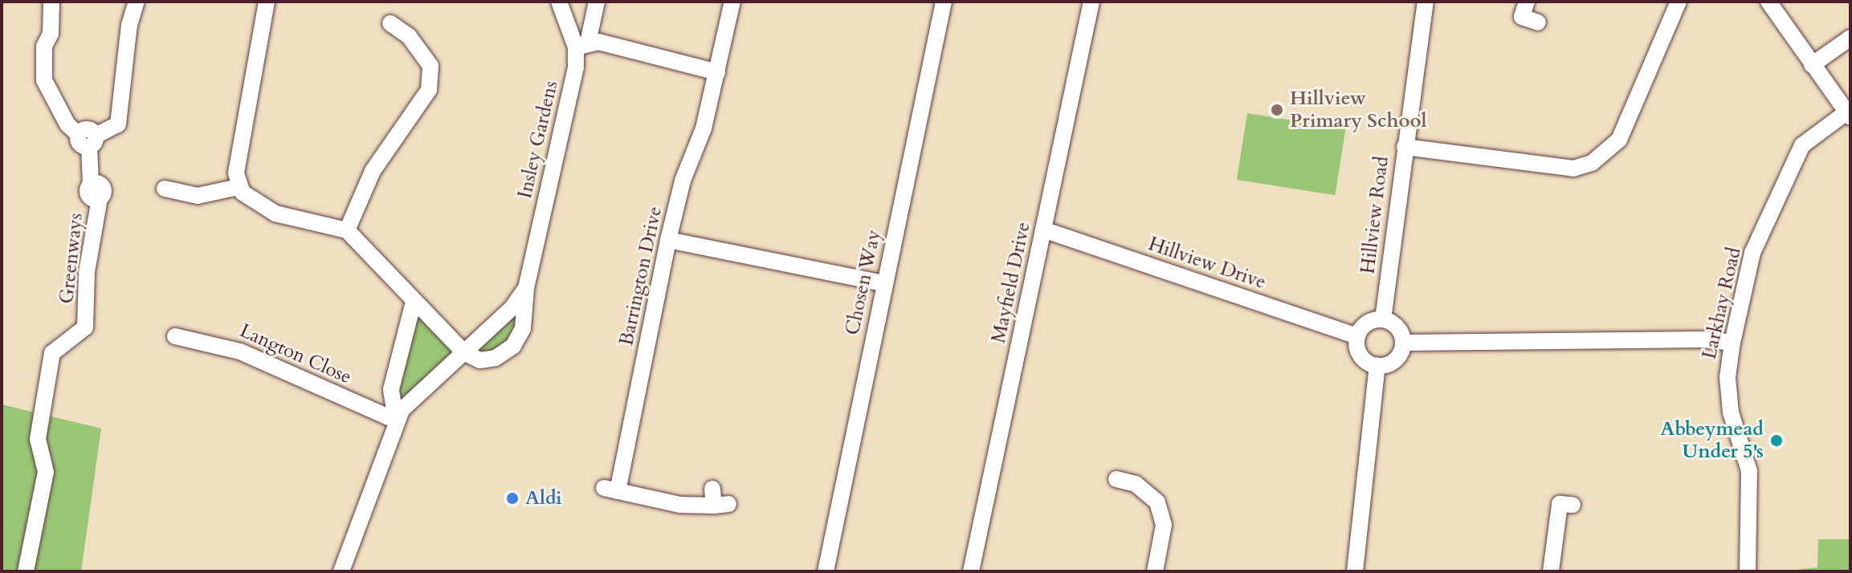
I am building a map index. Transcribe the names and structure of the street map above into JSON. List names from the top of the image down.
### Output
{
  "streets": {
    "street": [
      "Insley Gardens",
      "Hillview Road",
      "Greenways",
      "Hillview Drive",
      "Barrington Drive",
      "Chosen Way",
      "Mayfield Drive",
      "Larkhay Road",
      "Langton Close"
    ]
  },
  "crossings": [
    ["Hillview Road", "Hillview Drive"],
    ["Hillview Drive", "Mayfield Drive"]
  ],
  "places": ["Hillview Primary School", "Abbeymead Under 5's", "Aldi"]
}
